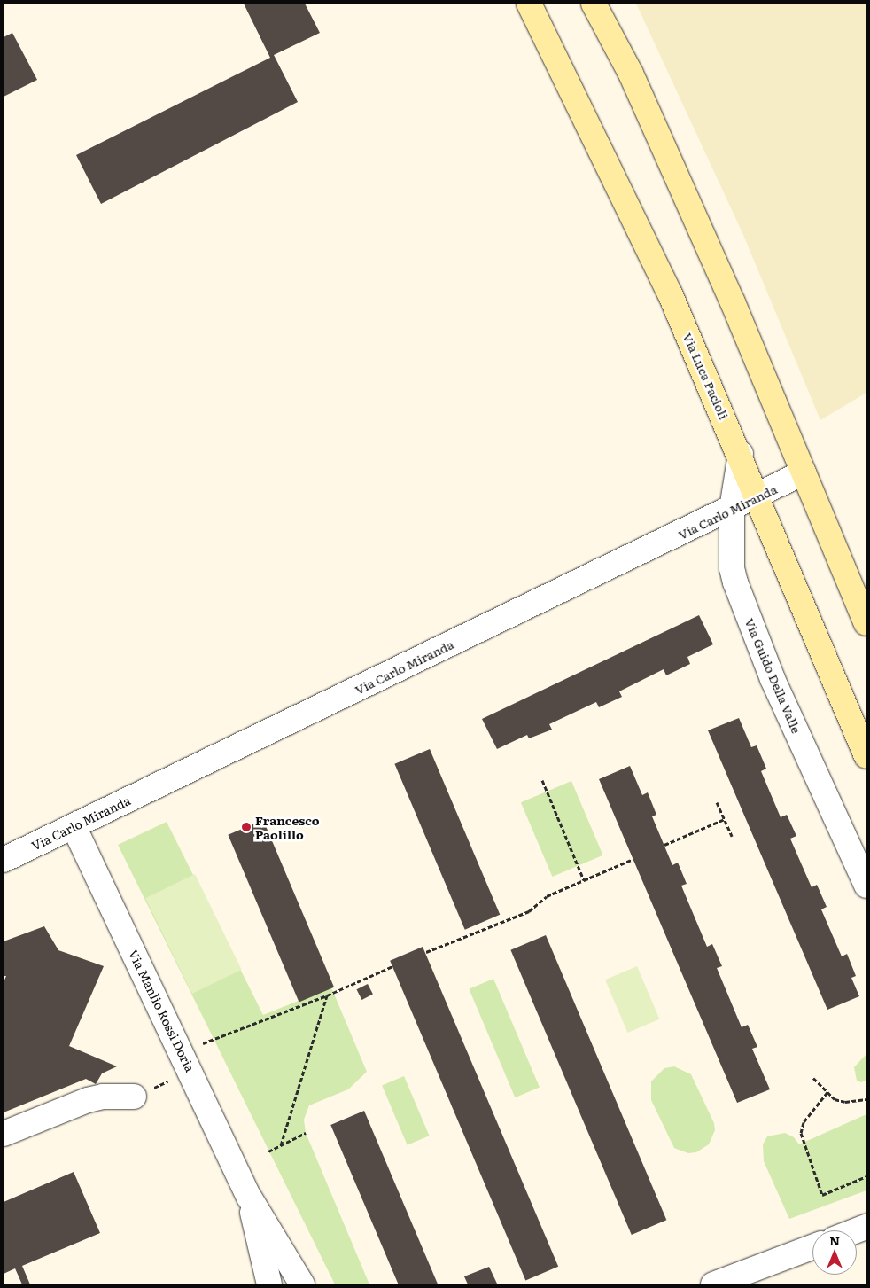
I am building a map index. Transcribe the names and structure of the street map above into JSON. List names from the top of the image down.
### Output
{
  "streets": {
    "main road": ["Via Luca Pacioli"],
    "street": ["Via Carlo Miranda", "Via Guido Della Valle", "Via Manlio Rossi Doria"]
  },
  "crossings": [
    ["Via Luca Pacioli", "Via Carlo Miranda"],
    ["Via Luca Pacioli", "Via Guido Della Valle"],
    ["Via Carlo Miranda", "Via Guido Della Valle"],
    ["Via Carlo Miranda", "Via Manlio Rossi Doria"]
  ],
  "places": ["Francesco Paolillo"],
  "north": "top"
}
